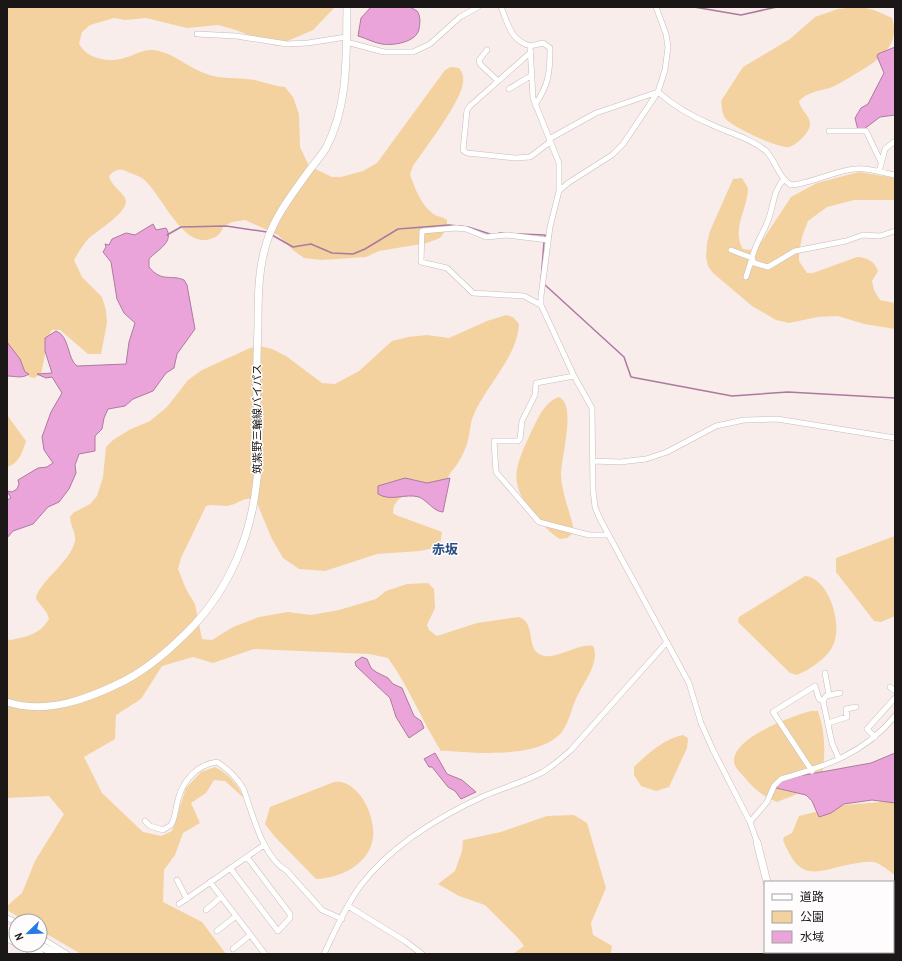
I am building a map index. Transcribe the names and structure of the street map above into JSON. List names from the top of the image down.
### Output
{
  "streets": {
    "main road": ["筑紫野三輪線バイパス"]
  },
  "districts": ["赤坂"],
  "legend": ["道路", "公園", "水域"],
  "north": "bottom left"
}
